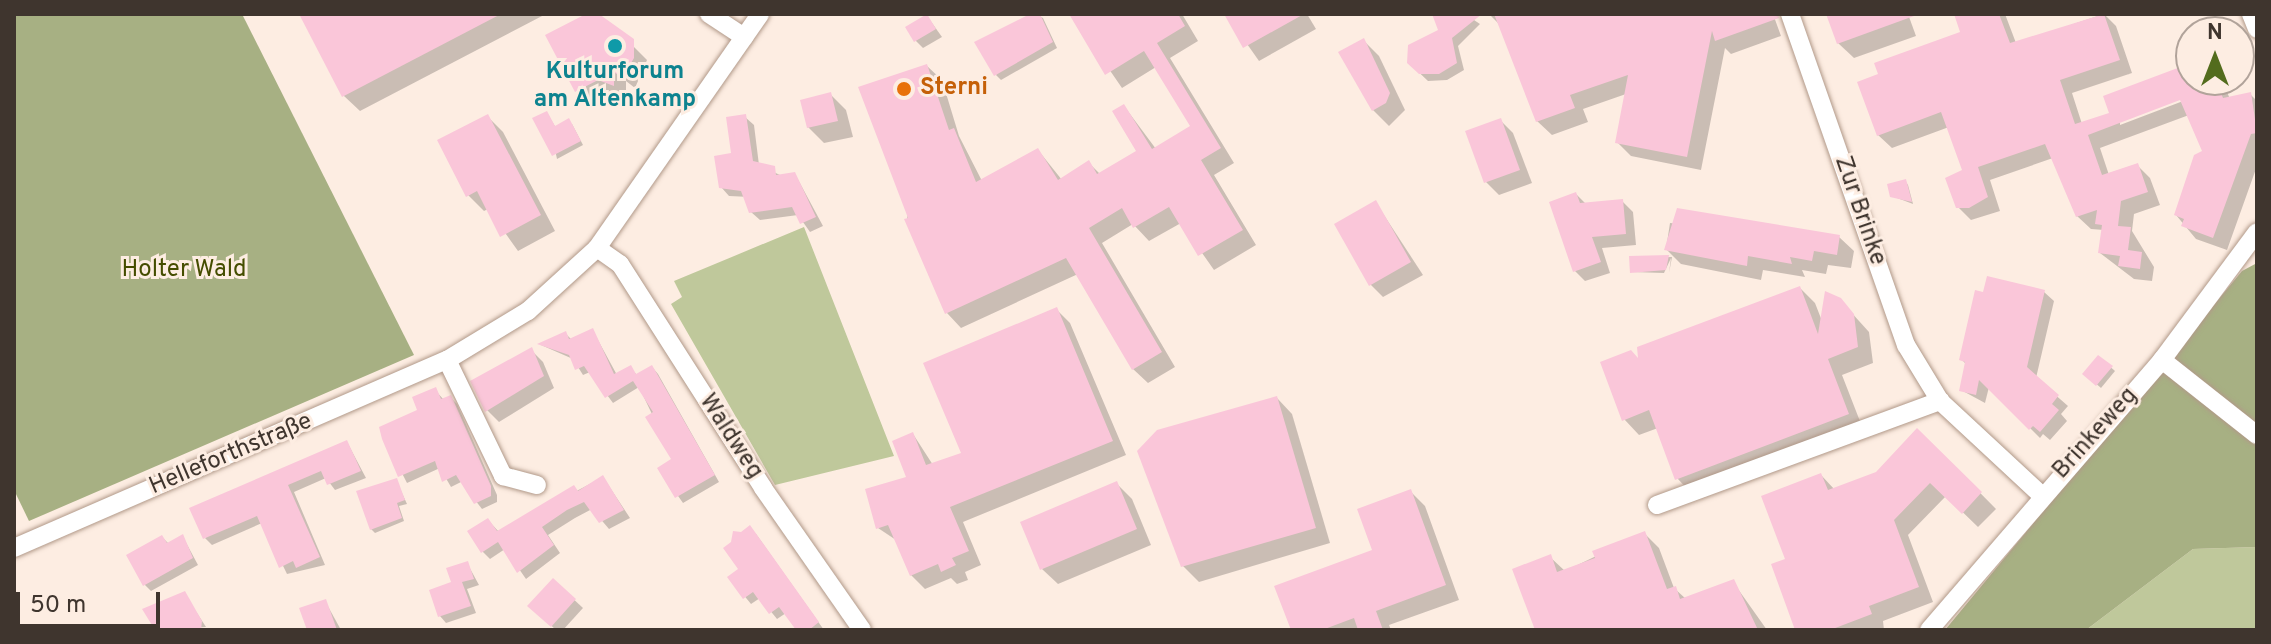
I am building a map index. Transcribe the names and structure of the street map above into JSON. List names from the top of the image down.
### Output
{
  "streets": {
    "street": [
      "Zur Brinke",
      "Brinkeweg",
      "Waldweg",
      "Helleforthstraße"
    ]
  },
  "crossings": [
    ["Zur Brinke", "Brinkeweg"],
    ["Waldweg", "Helleforthstraße"]
  ],
  "parks": ["Holter Wald"],
  "places": ["Kulturforum am Altenkamp", "Sterni"],
  "scale_bar": "50 m",
  "north": "top"
}
